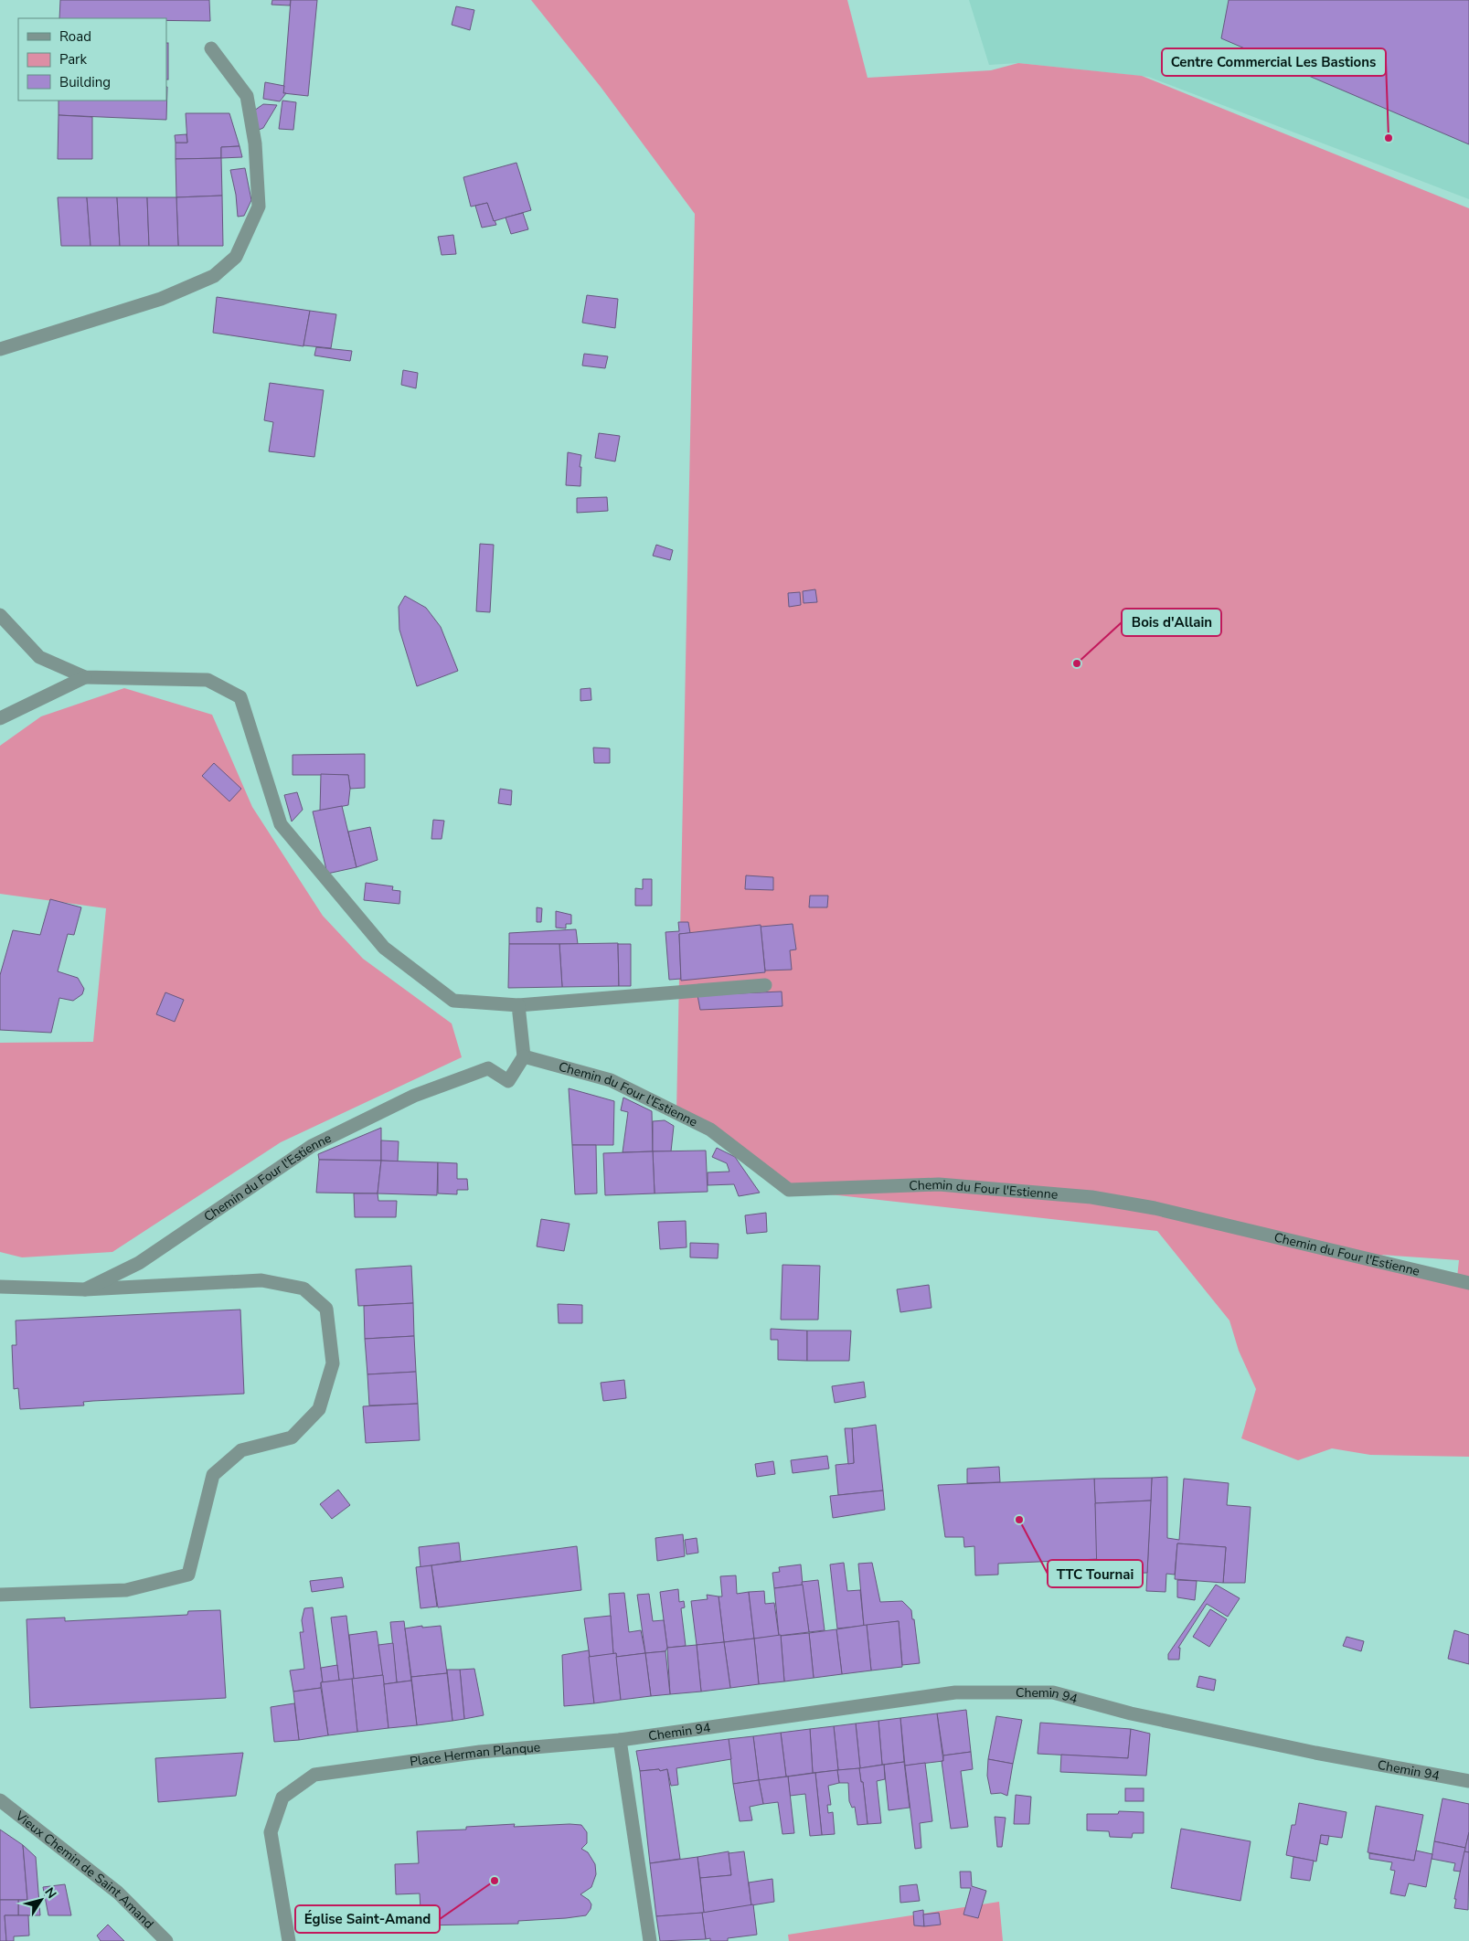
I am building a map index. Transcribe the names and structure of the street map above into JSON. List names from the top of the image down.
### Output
{
  "streets": {
    "street": [
      "Chemin du Four l'Estienne",
      "Chemin 94",
      "Place Herman Planque",
      "Vieux Chemin de Saint Amand"
    ]
  },
  "crossings": [
    ["Chemin 94", "Place Herman Planque"]
  ],
  "places": [
    "Centre Commercial Les Bastions",
    "Bois d'Allain",
    "TTC Tournai",
    "Église Saint-Amand"
  ],
  "legend": ["Road", "Park", "Building"],
  "north": "top right"
}
